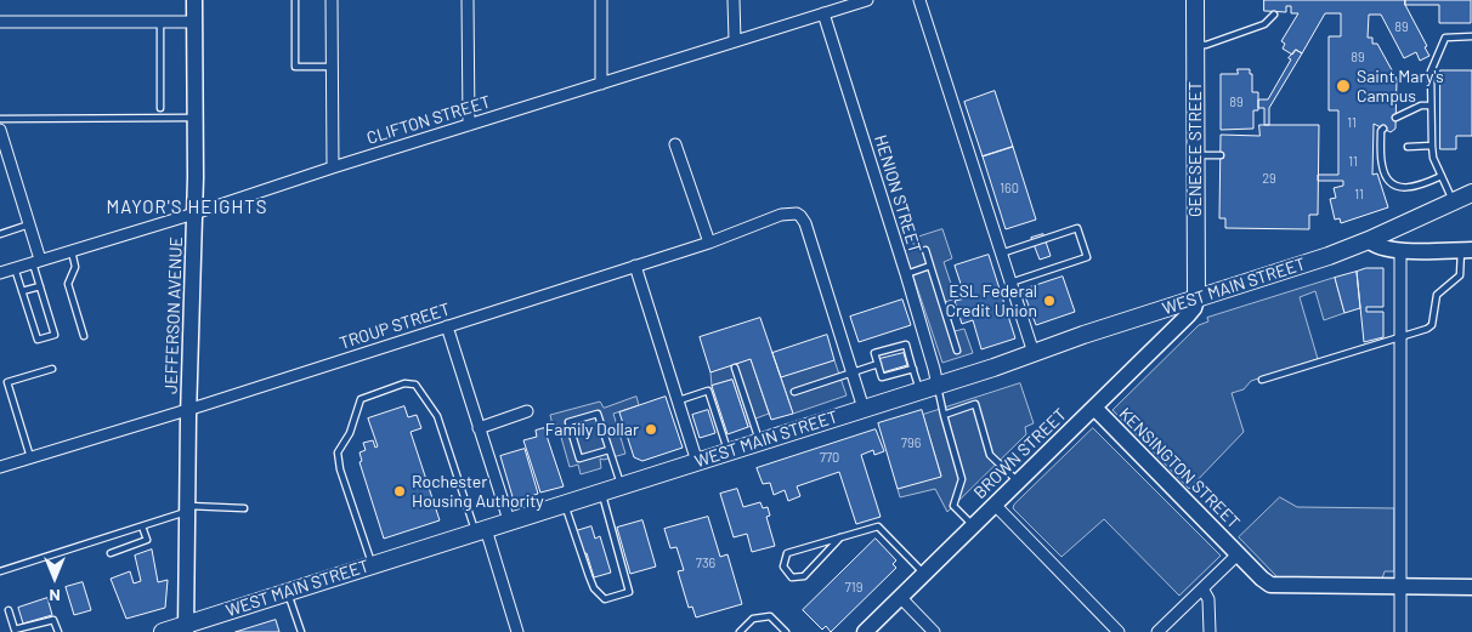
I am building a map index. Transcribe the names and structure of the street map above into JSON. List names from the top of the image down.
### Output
{
  "streets": {
    "main road": [
      "GENESEE STREET",
      "WEST MAIN STREET",
      "JEFFERSON AVENUE",
      "BROWN STREET",
      "KENSINGTON STREET"
    ],
    "street": ["CLIFTON STREET", "HENION STREET", "TROUP STREET"]
  },
  "crossings": [
    ["CLIFTON STREET", "HENION STREET"],
    ["CLIFTON STREET", "JEFFERSON AVENUE"],
    ["GENESEE STREET", "WEST MAIN STREET"],
    ["GENESEE STREET", "BROWN STREET"],
    ["HENION STREET", "WEST MAIN STREET"],
    ["WEST MAIN STREET", "JEFFERSON AVENUE"],
    ["WEST MAIN STREET", "BROWN STREET"],
    ["JEFFERSON AVENUE", "TROUP STREET"],
    ["BROWN STREET", "KENSINGTON STREET"]
  ],
  "districts": ["MAYOR'S HEIGHTS"],
  "places": [
    "Saint Mary's Campus",
    "ESL Federal Credit Union",
    "Family Dollar",
    "Rochester Housing Authority"
  ],
  "house_numbers": [
    "89",
    "89",
    "89",
    "11",
    "11",
    "29",
    "160",
    "11",
    "796",
    "770",
    "736",
    "719"
  ],
  "north": "bottom"
}
